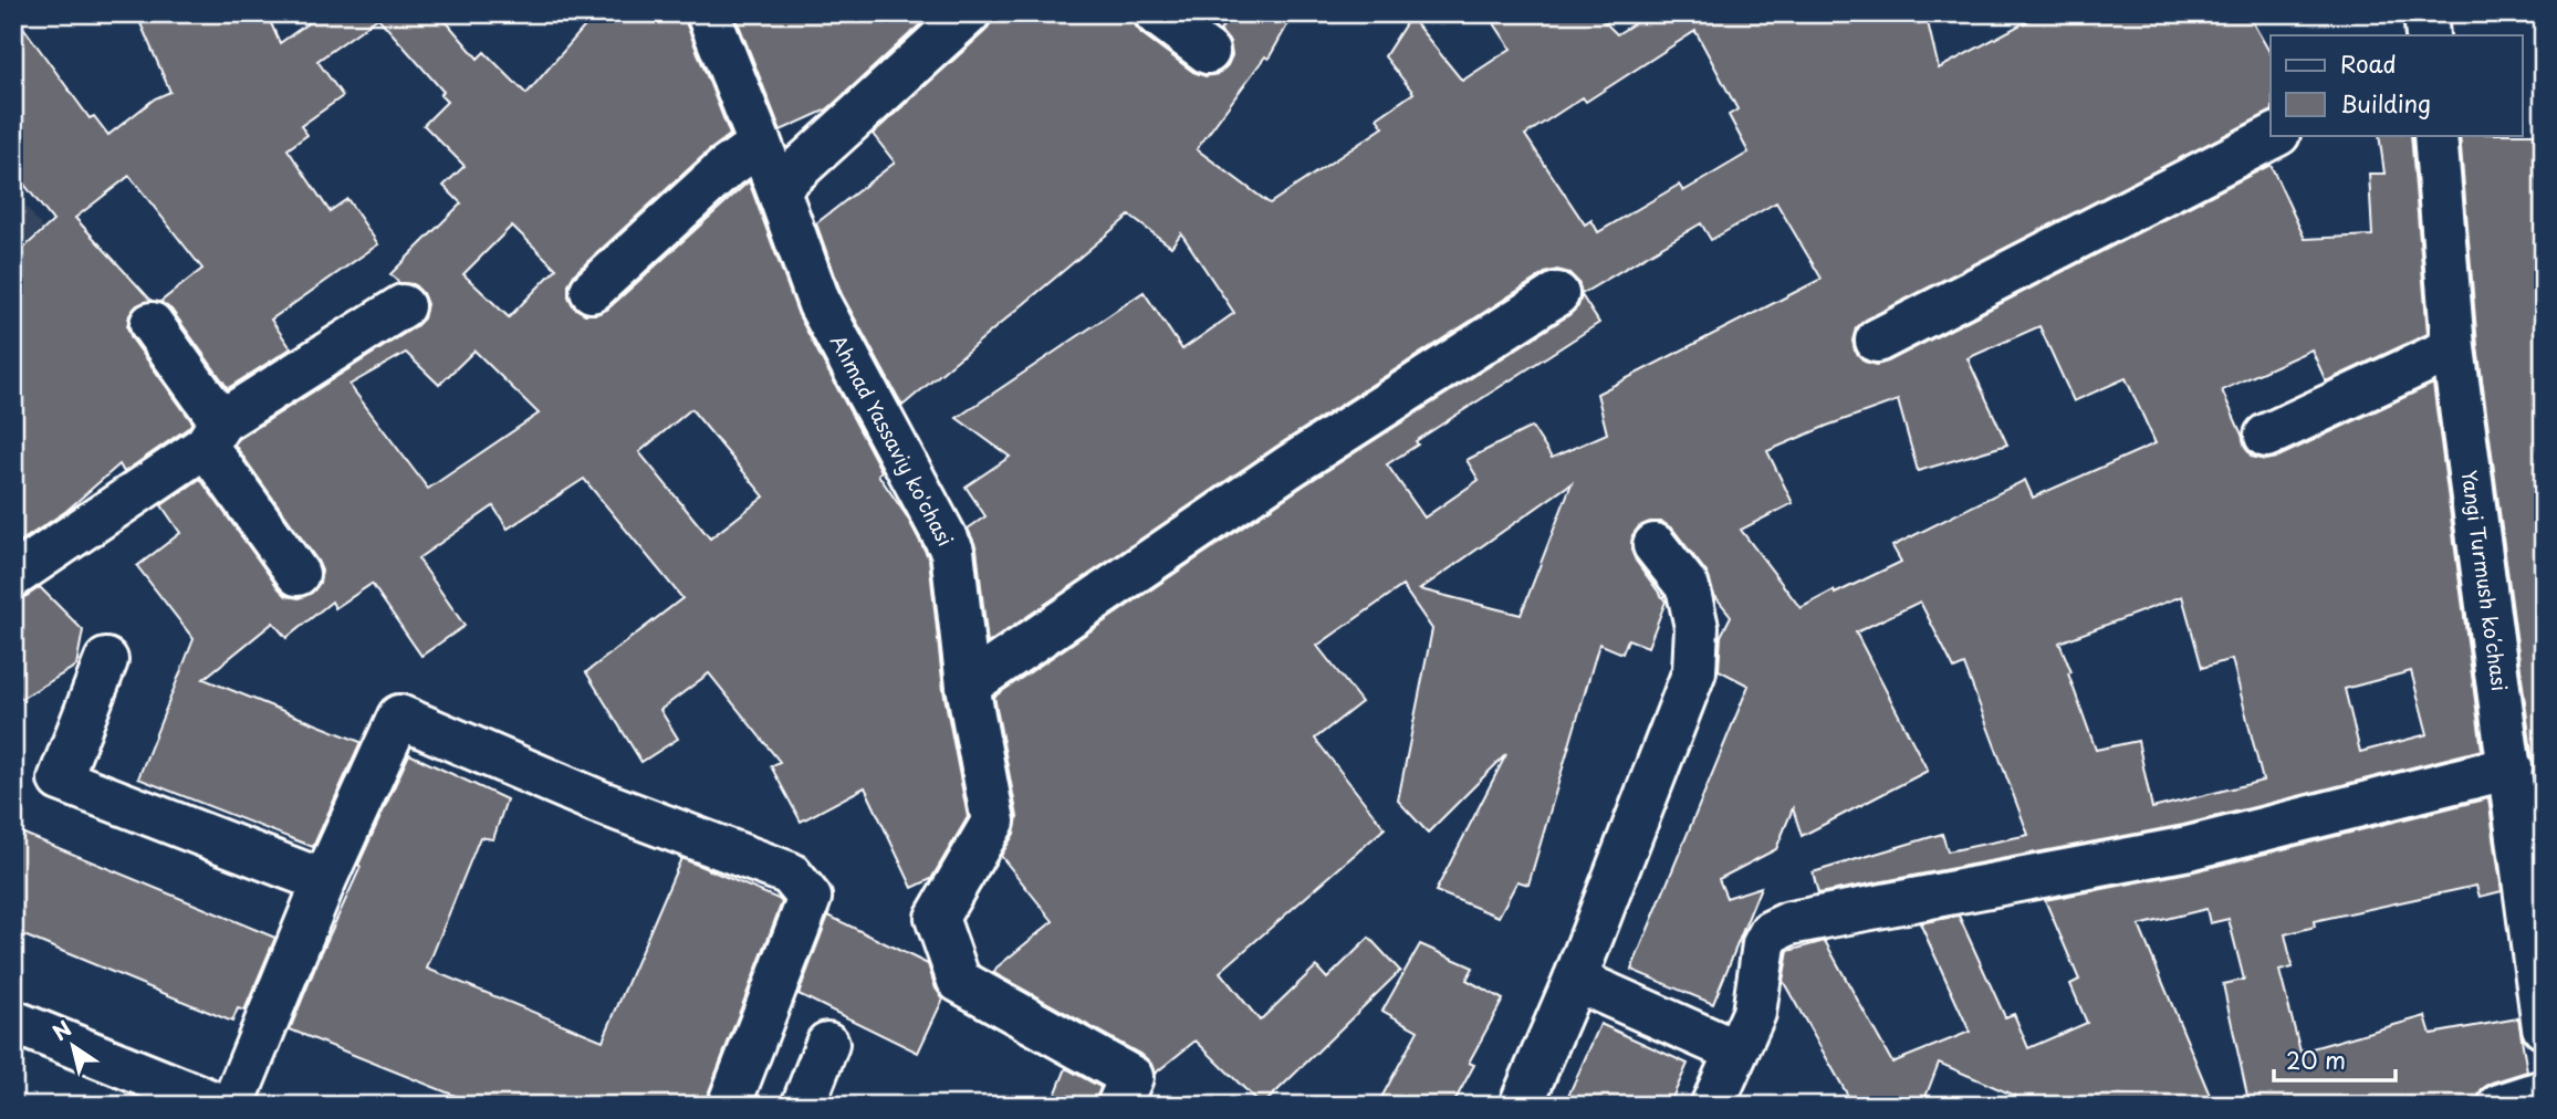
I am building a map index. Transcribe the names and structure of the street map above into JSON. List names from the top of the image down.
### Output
{
  "streets": {
    "street": ["Ahmad Yassaviy ko'chasi", "Yangi Turmush koʻchasi"]
  },
  "legend": ["Road", "Building"],
  "scale_bar": "20 m",
  "north": "top left"
}
